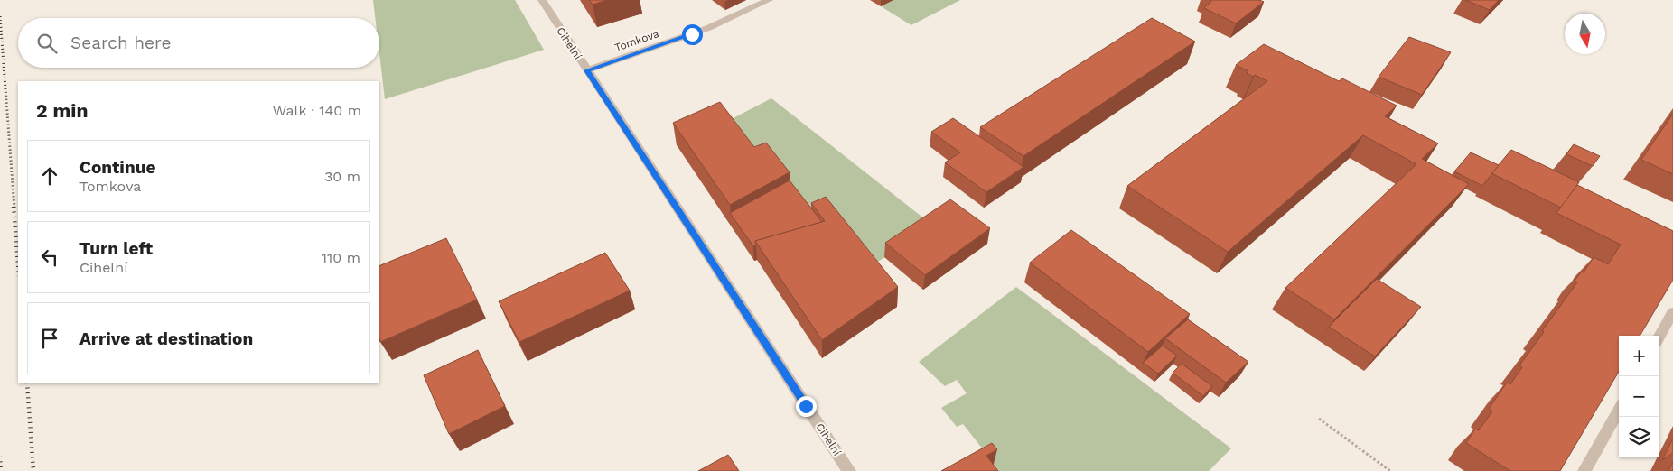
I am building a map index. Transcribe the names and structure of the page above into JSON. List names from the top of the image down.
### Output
{
  "streets": {
    "street": ["Tomkova", "Cihelní"]
  },
  "crossings": [
    ["Tomkova", "Cihelní"]
  ],
  "north": "bottom",
  "page": {
    "search": "Search here",
    "heading": ["2 min", "Walk · 140 m"],
    "list": [
      ["Continue", "Tomkova", "30 m"],
      ["Turn left", "Cihelní", "110 m"],
      "Arrive at destination"
    ],
    "map_buttons": ["+", "−"]
  }
}
